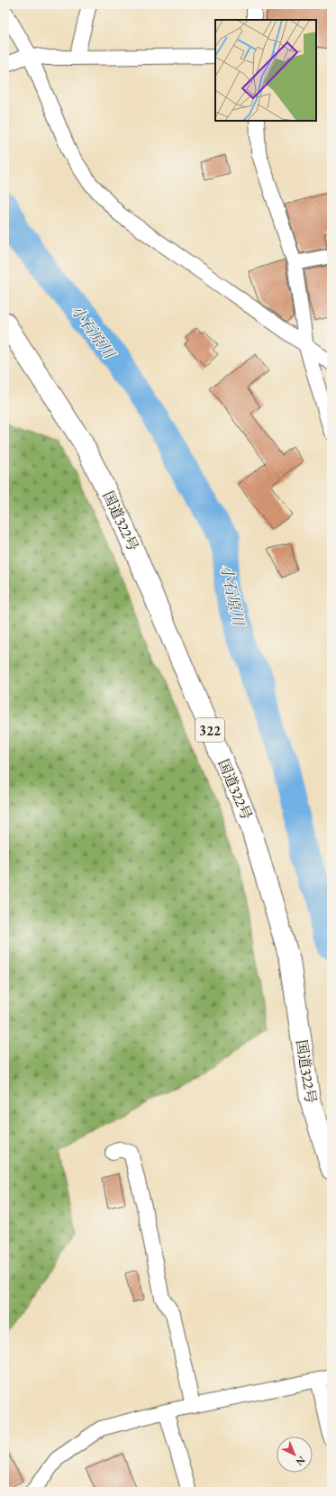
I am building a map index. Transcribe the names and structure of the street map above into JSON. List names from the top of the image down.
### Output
{
  "streets": {
    "highway": ["国道322号", "322"]
  },
  "water": ["小石原川"],
  "north": "bottom right"
}
